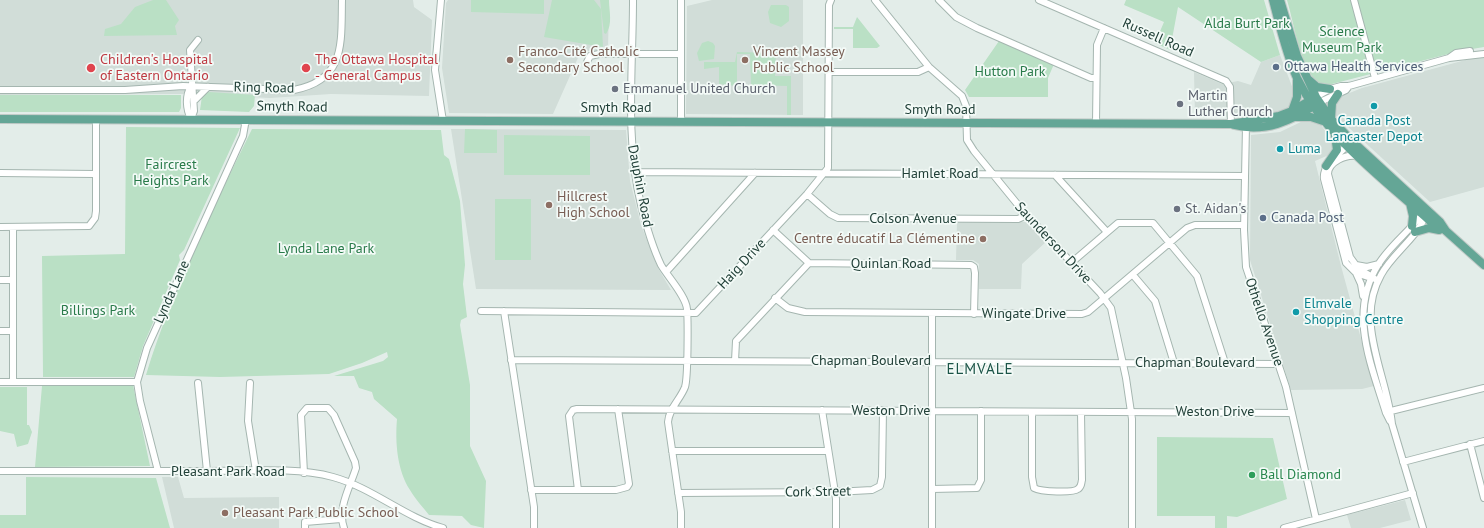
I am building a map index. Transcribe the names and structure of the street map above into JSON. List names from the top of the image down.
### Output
{
  "streets": {
    "main road": ["Smyth Road"],
    "street": [
      "Russell Road",
      "Ring Road",
      "Hamlet Road",
      "Dauphin Road",
      "Colson Avenue",
      "Saunderson Drive",
      "Haig Drive",
      "Quinlan Road",
      "Lynda Lane",
      "Wingate Drive",
      "Othello Avenue",
      "Chapman Boulevard",
      "Weston Drive",
      "Pleasant Park Road",
      "Cork Street"
    ]
  },
  "crossings": [
    ["Russell Road", "Smyth Road"],
    ["Smyth Road", "Dauphin Road"],
    ["Smyth Road", "Saunderson Drive"],
    ["Smyth Road", "Haig Drive"],
    ["Smyth Road", "Lynda Lane"],
    ["Smyth Road", "Othello Avenue"],
    ["Hamlet Road", "Dauphin Road"],
    ["Hamlet Road", "Saunderson Drive"],
    ["Hamlet Road", "Haig Drive"],
    ["Hamlet Road", "Othello Avenue"],
    ["Dauphin Road", "Haig Drive"],
    ["Colson Avenue", "Saunderson Drive"],
    ["Colson Avenue", "Haig Drive"],
    ["Saunderson Drive", "Wingate Drive"],
    ["Saunderson Drive", "Chapman Boulevard"],
    ["Saunderson Drive", "Weston Drive"],
    ["Quinlan Road", "Wingate Drive"],
    ["Lynda Lane", "Pleasant Park Road"],
    ["Wingate Drive", "Othello Avenue"],
    ["Othello Avenue", "Chapman Boulevard"],
    ["Othello Avenue", "Weston Drive"],
    ["Weston Drive", "Cork Street"]
  ],
  "districts": ["ELMVALE"],
  "parks": [
    "Alda Burt Park",
    "Science Museum Park",
    "Hutton Park",
    "Faircrest Heights Park",
    "Lynda Lane Park",
    "Billings Park"
  ],
  "places": [
    "Franco-Cité Catholic Secondary School",
    "Vincent Massey Public School",
    "Ottawa Health Services",
    "Children's Hospital of Eastern Ontario",
    "The Ottawa Hospital - General Campus",
    "Emmanuel United Church",
    "Martin Luther Church",
    "Canada Post Lancaster Depot",
    "Luma",
    "Hillcrest High School",
    "St. Aidan's",
    "Canada Post",
    "Centre éducatif La Clémentine",
    "Elmvale Shopping Centre",
    "Ball Diamond",
    "Pleasant Park Public School"
  ]
}
